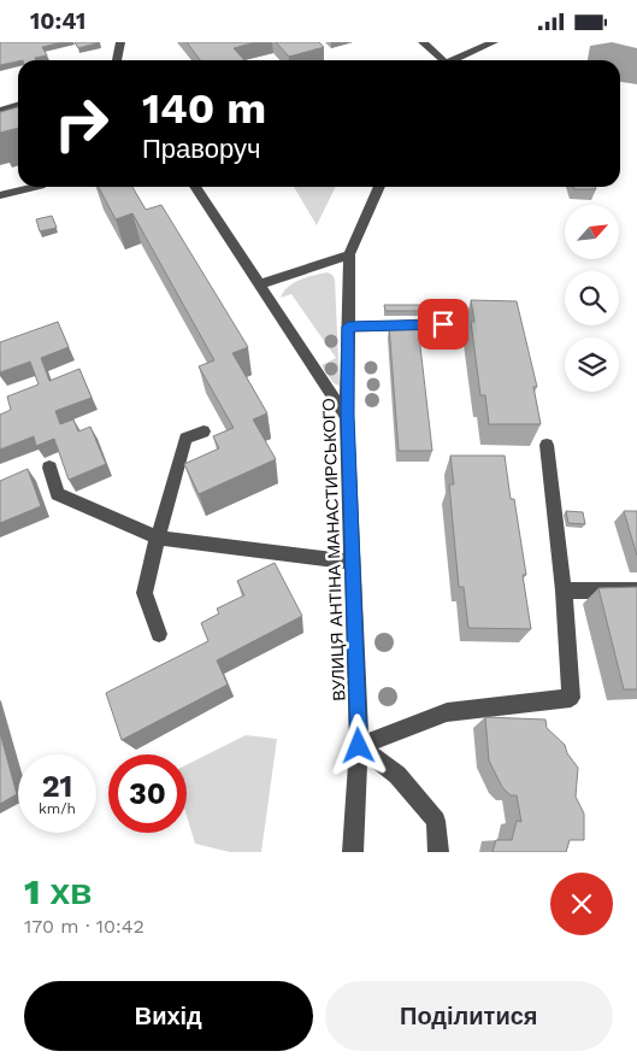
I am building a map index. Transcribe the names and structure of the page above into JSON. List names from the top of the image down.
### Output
{
  "streets": {
    "street": ["ВУЛИЦЯ АНТІНА МАНАСТИРСЬКОГО"]
  },
  "north": "top right",
  "page": {
    "status": "10:41",
    "turn": ["140 m", "Праворуч"],
    "speed": "21 km/h",
    "limit": "30",
    "heading": ["1 хв", "170 m · 10:42"],
    "buttons": ["Вихід", "Поділитися"]
  }
}
